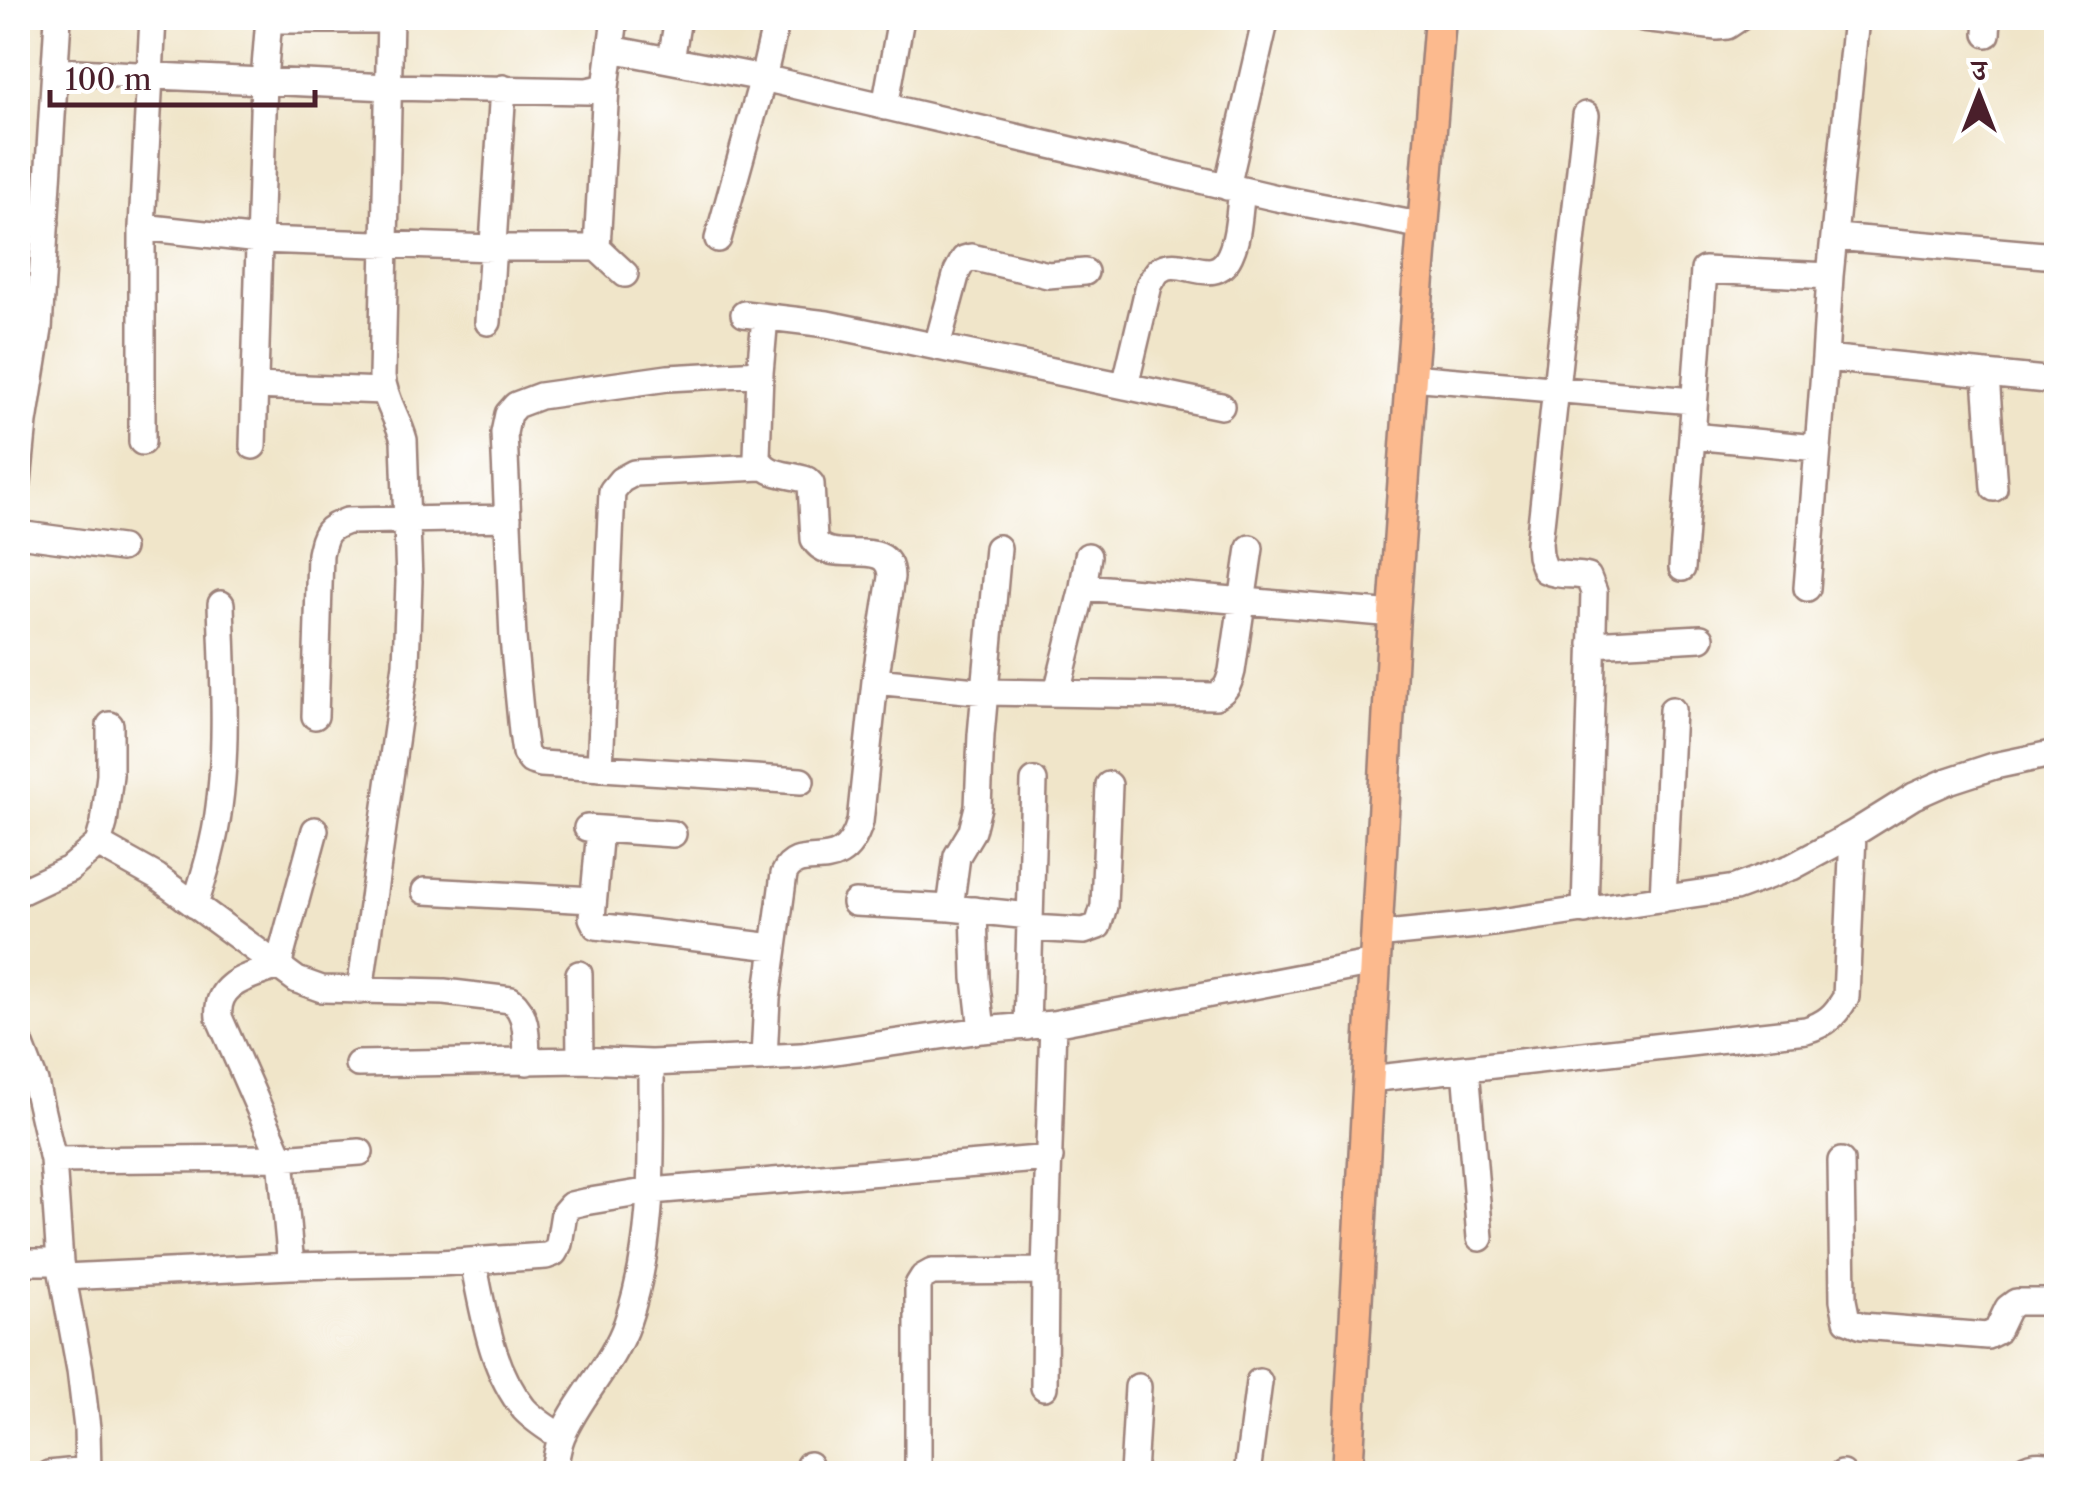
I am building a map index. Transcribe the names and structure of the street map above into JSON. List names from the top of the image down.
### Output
{
  "scale_bar": "100 m",
  "north": "top"
}
